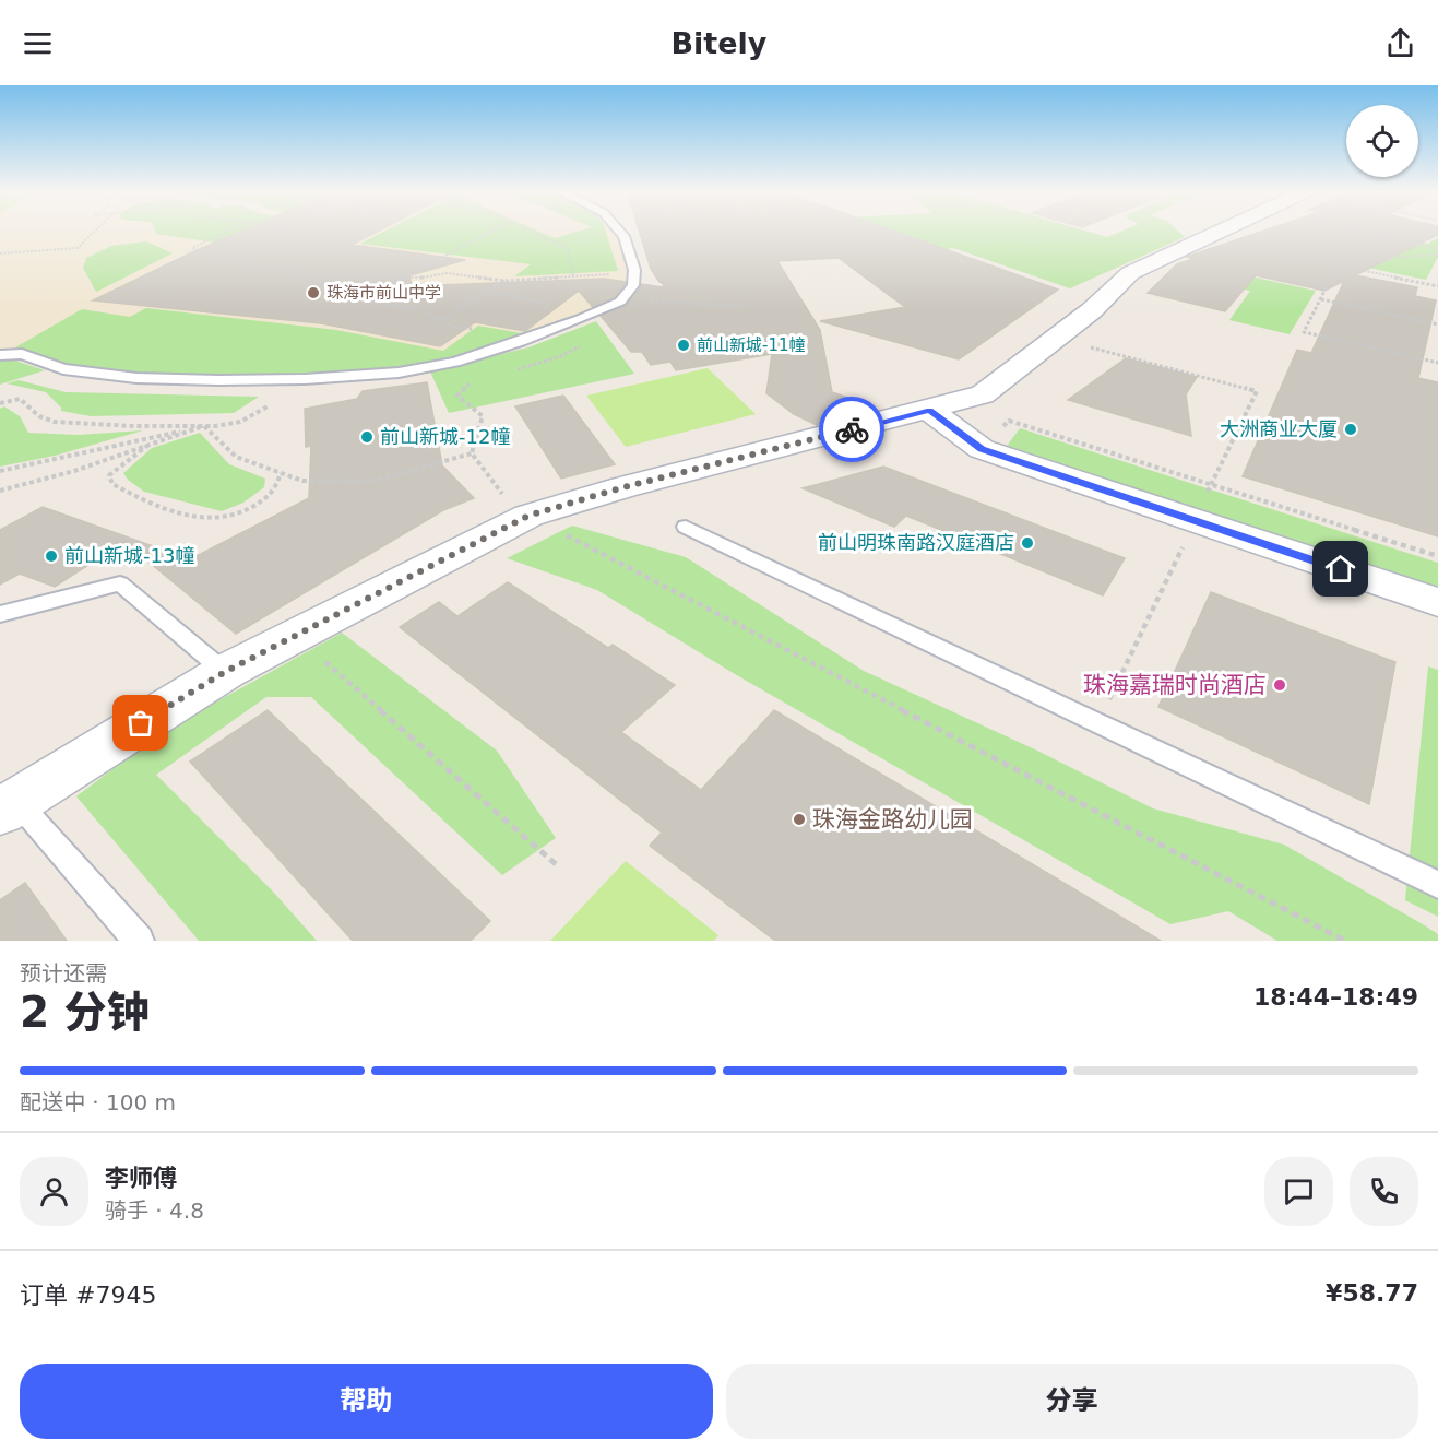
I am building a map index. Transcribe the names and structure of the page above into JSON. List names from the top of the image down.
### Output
{
  "places": [
    "珠海市前山中学",
    "前山新城-11幢",
    "大洲商业大厦",
    "前山新城-12幢",
    "前山明珠南路汉庭酒店",
    "前山新城-13幢",
    "珠海嘉瑞时尚酒店",
    "珠海金路幼儿园"
  ],
  "page": {
    "header": "Bitely",
    "heading": ["2 分钟", "预计还需", "18:44–18:49"],
    "panel": [
      "李师傅",
      "骑手 · 4.8",
      "订单 #7945",
      "¥58.77"
    ],
    "bar": "配送中 · 100 m",
    "buttons": ["帮助", "分享"]
  }
}
